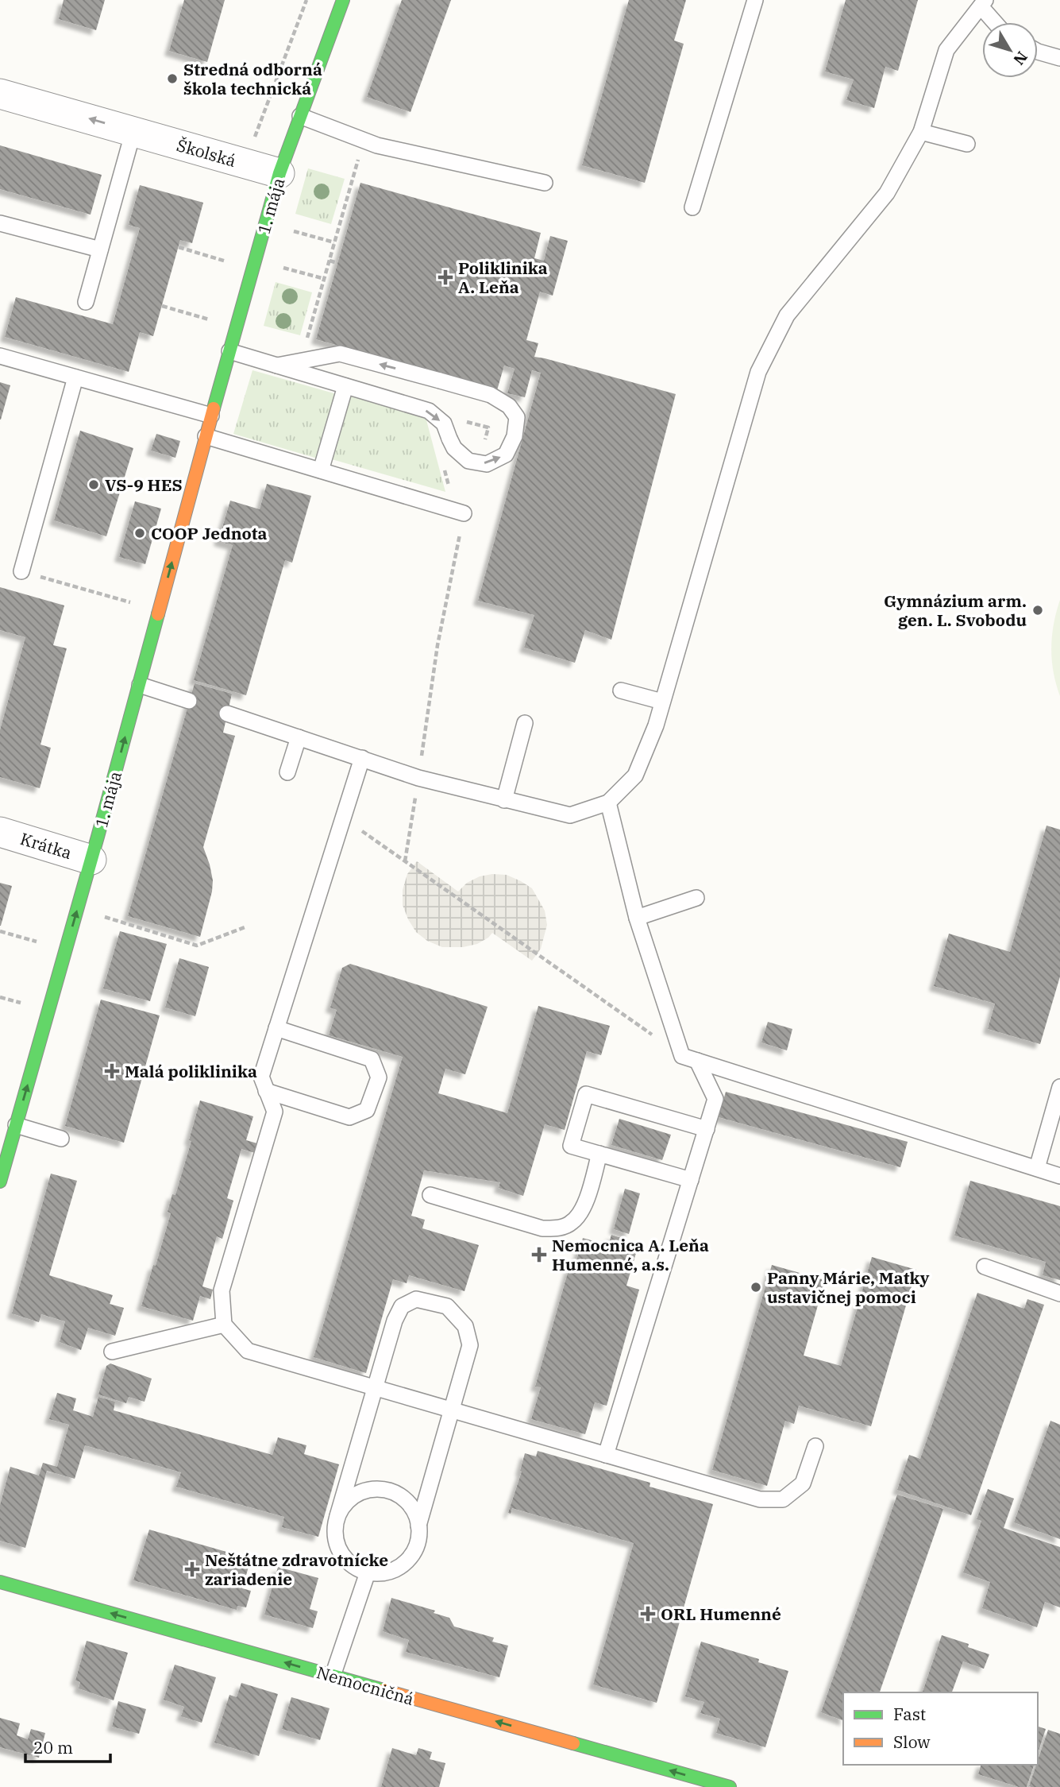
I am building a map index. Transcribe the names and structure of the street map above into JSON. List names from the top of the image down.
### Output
{
  "streets": {
    "street": [
      "Školská",
      "1. mája",
      "Krátka",
      "Nemocničná"
    ]
  },
  "crossings": [
    ["Školská", "1. mája"],
    ["1. mája", "Krátka"]
  ],
  "one_way": ["Školská", "1. mája", "Nemocničná"],
  "places": {
    "other": [
      "Stredná odborná škola technická",
      "VS-9 HES",
      "COOP Jednota",
      "Gymnázium arm. gen. L. Svobodu",
      "Panny Márie, Matky ustavičnej pomoci"
    ],
    "health": [
      "Poliklinika A. Leňa",
      "Malá poliklinika",
      "Nemocnica A. Leňa Humenné, a.s.",
      "Neštátne zdravotnícke zariadenie",
      "ORL Humenné"
    ]
  },
  "legend": ["Fast", "Slow"],
  "scale_bar": "20 m",
  "north": "bottom right"
}
